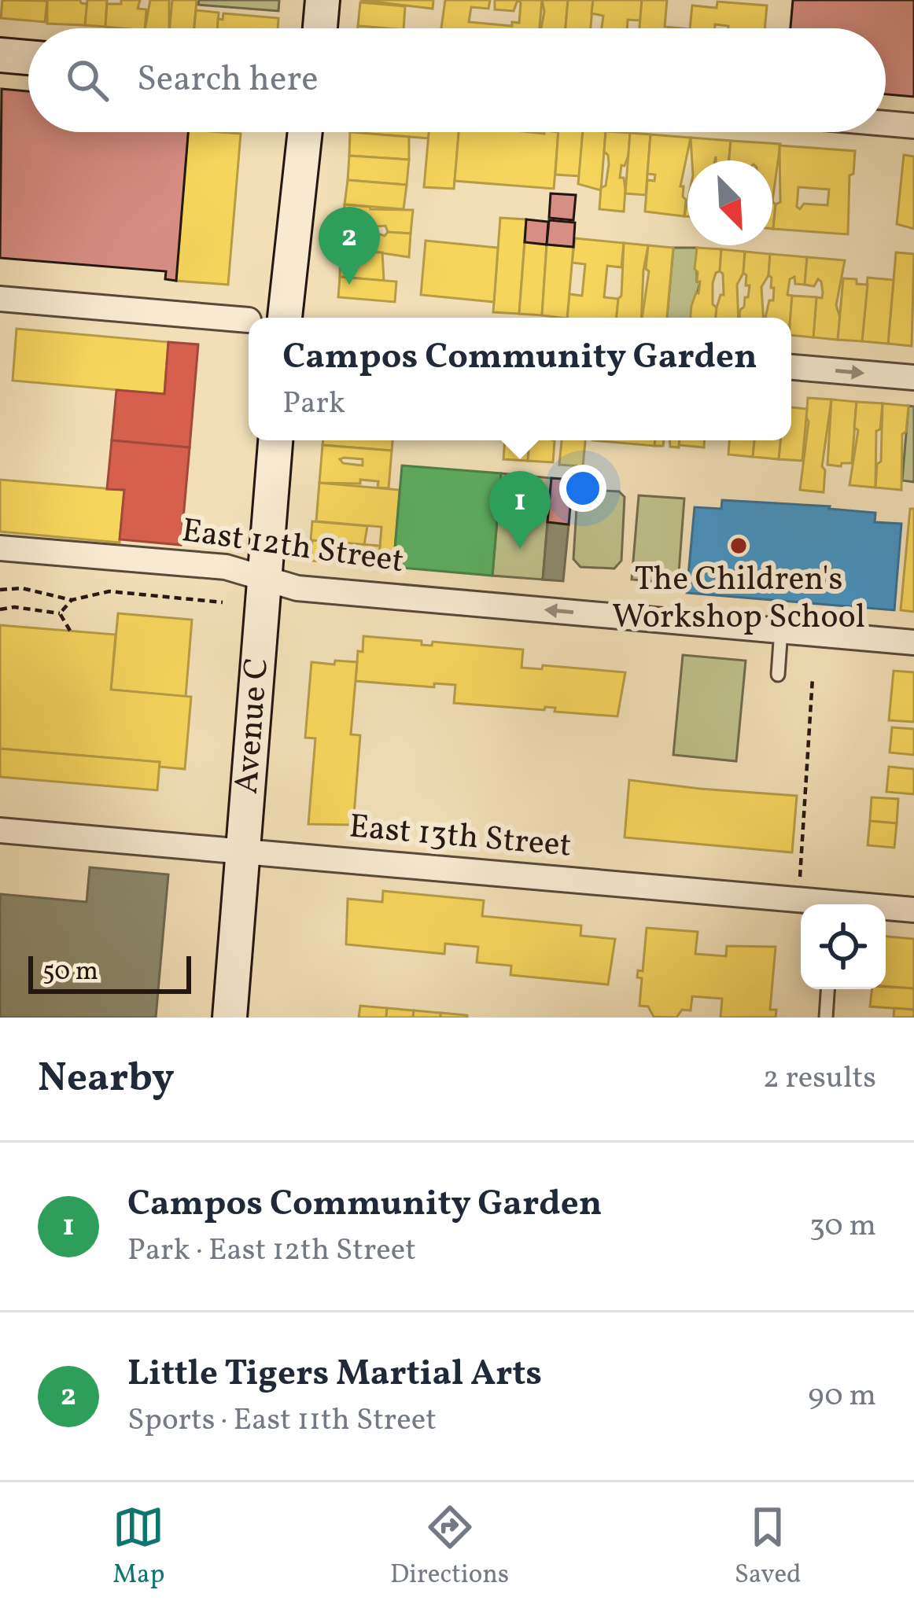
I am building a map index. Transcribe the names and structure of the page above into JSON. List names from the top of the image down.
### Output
{
  "streets": {
    "main road": ["Avenue C"],
    "street": ["East 12th Street", "East 13th Street"]
  },
  "crossings": [
    ["East 12th Street", "Avenue C"],
    ["Avenue C", "East 13th Street"]
  ],
  "one_way": ["East 12th Street"],
  "places": ["The Children's Workshop School"],
  "scale_bar": "50 m",
  "north": "bottom right",
  "page": {
    "search": "Search here",
    "pins": ["2", "1"],
    "popup": ["Campos Community Garden", "Park"],
    "scale": "50 m",
    "heading": ["Nearby", "2 results"],
    "list": [
      {
        "mark": "1",
        "name": "Campos Community Garden",
        "note": "Park · East 12th Street",
        "value": "30 m"
      },
      {
        "mark": "2",
        "name": "Little Tigers Martial Arts",
        "note": "Sports · East 11th Street",
        "value": "90 m"
      }
    ],
    "nav": ["Map", "Directions", "Saved"]
  }
}
